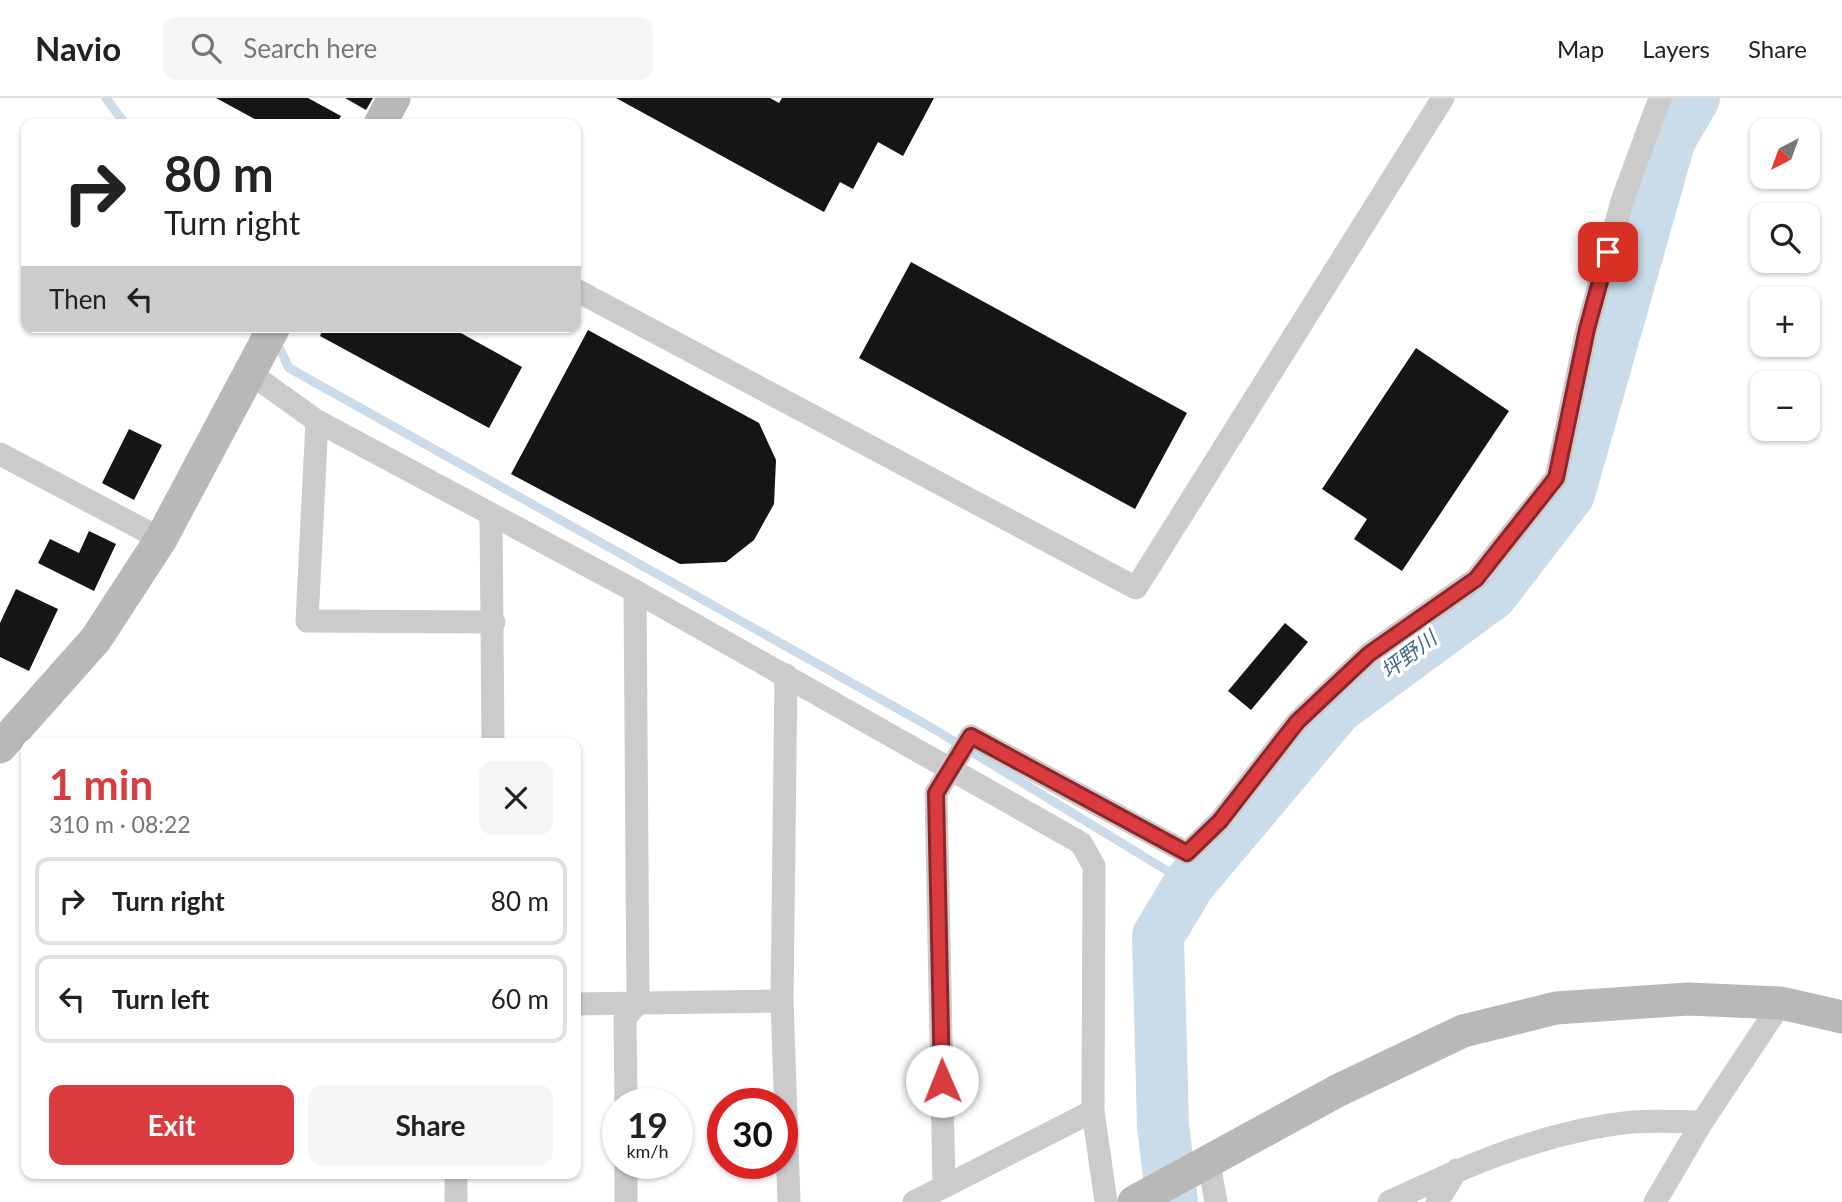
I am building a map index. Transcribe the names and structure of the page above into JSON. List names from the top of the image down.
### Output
{
  "water": ["坪野川"],
  "north": "bottom left",
  "page": {
    "header": "Navio",
    "search": "Search here",
    "nav": ["Map", "Layers", "Share"],
    "map_buttons": ["+", "−"],
    "turn": ["80 m", "Turn right"],
    "then": "Then",
    "heading": ["1 min", "310 m · 08:22"],
    "list": [
      {
        "name": "Turn right",
        "value": "80 m"
      },
      {
        "name": "Turn left",
        "value": "60 m"
      }
    ],
    "buttons": ["Exit", "Share"],
    "speed": "19 km/h",
    "limit": "30"
  }
}
